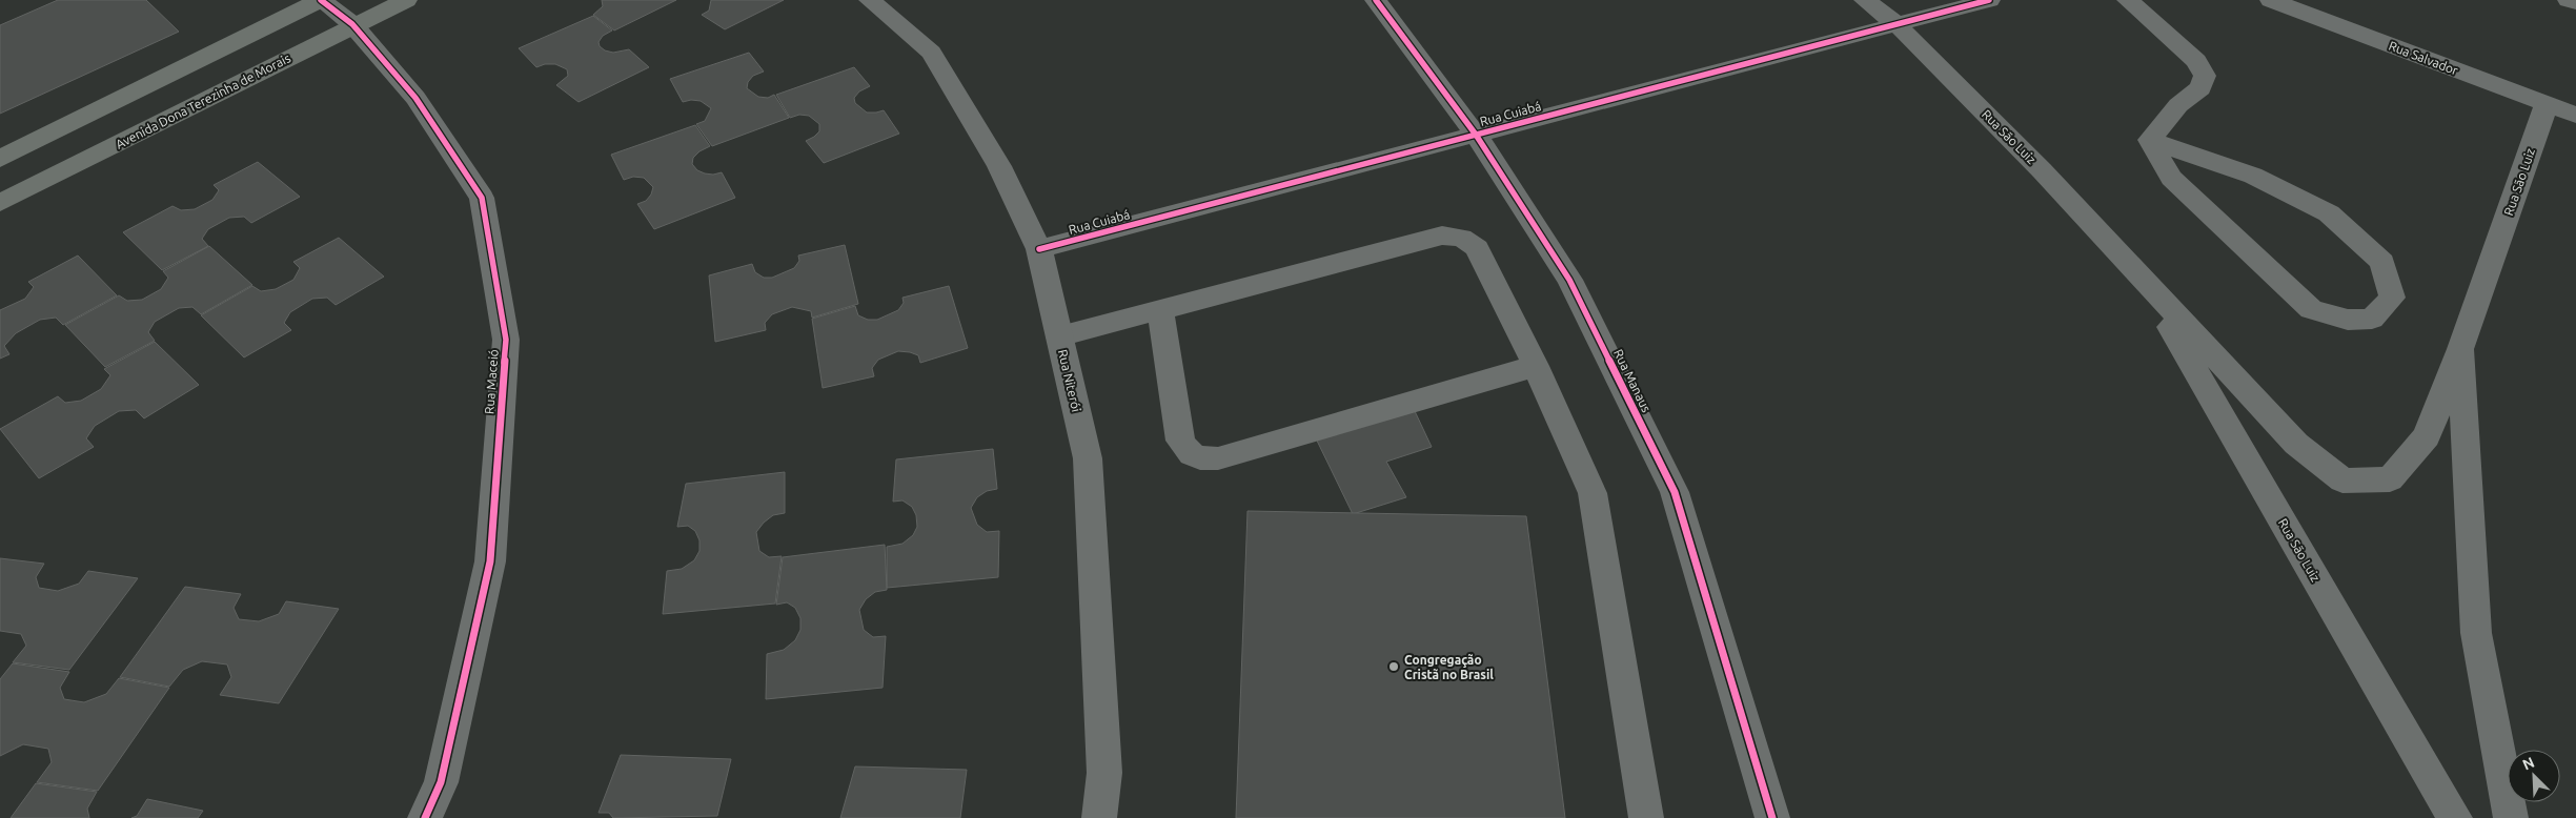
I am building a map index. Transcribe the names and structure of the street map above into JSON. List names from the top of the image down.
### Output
{
  "streets": {
    "main road": ["Avenida Dona Terezinha de Morais"],
    "street": [
      "Rua Salvador",
      "Rua Cuiabá",
      "Rua São Luiz",
      "Rua Niterói",
      "Rua Manaus",
      "Rua Maceió"
    ]
  },
  "crossings": [
    ["Rua Salvador", "Rua São Luiz"],
    ["Avenida Dona Terezinha de Morais", "Rua Maceió"],
    ["Rua Cuiabá", "Rua São Luiz"],
    ["Rua Cuiabá", "Rua Niterói"],
    ["Rua Cuiabá", "Rua Manaus"]
  ],
  "places": ["Congregação Cristã no Brasil"],
  "north": "top left"
}
